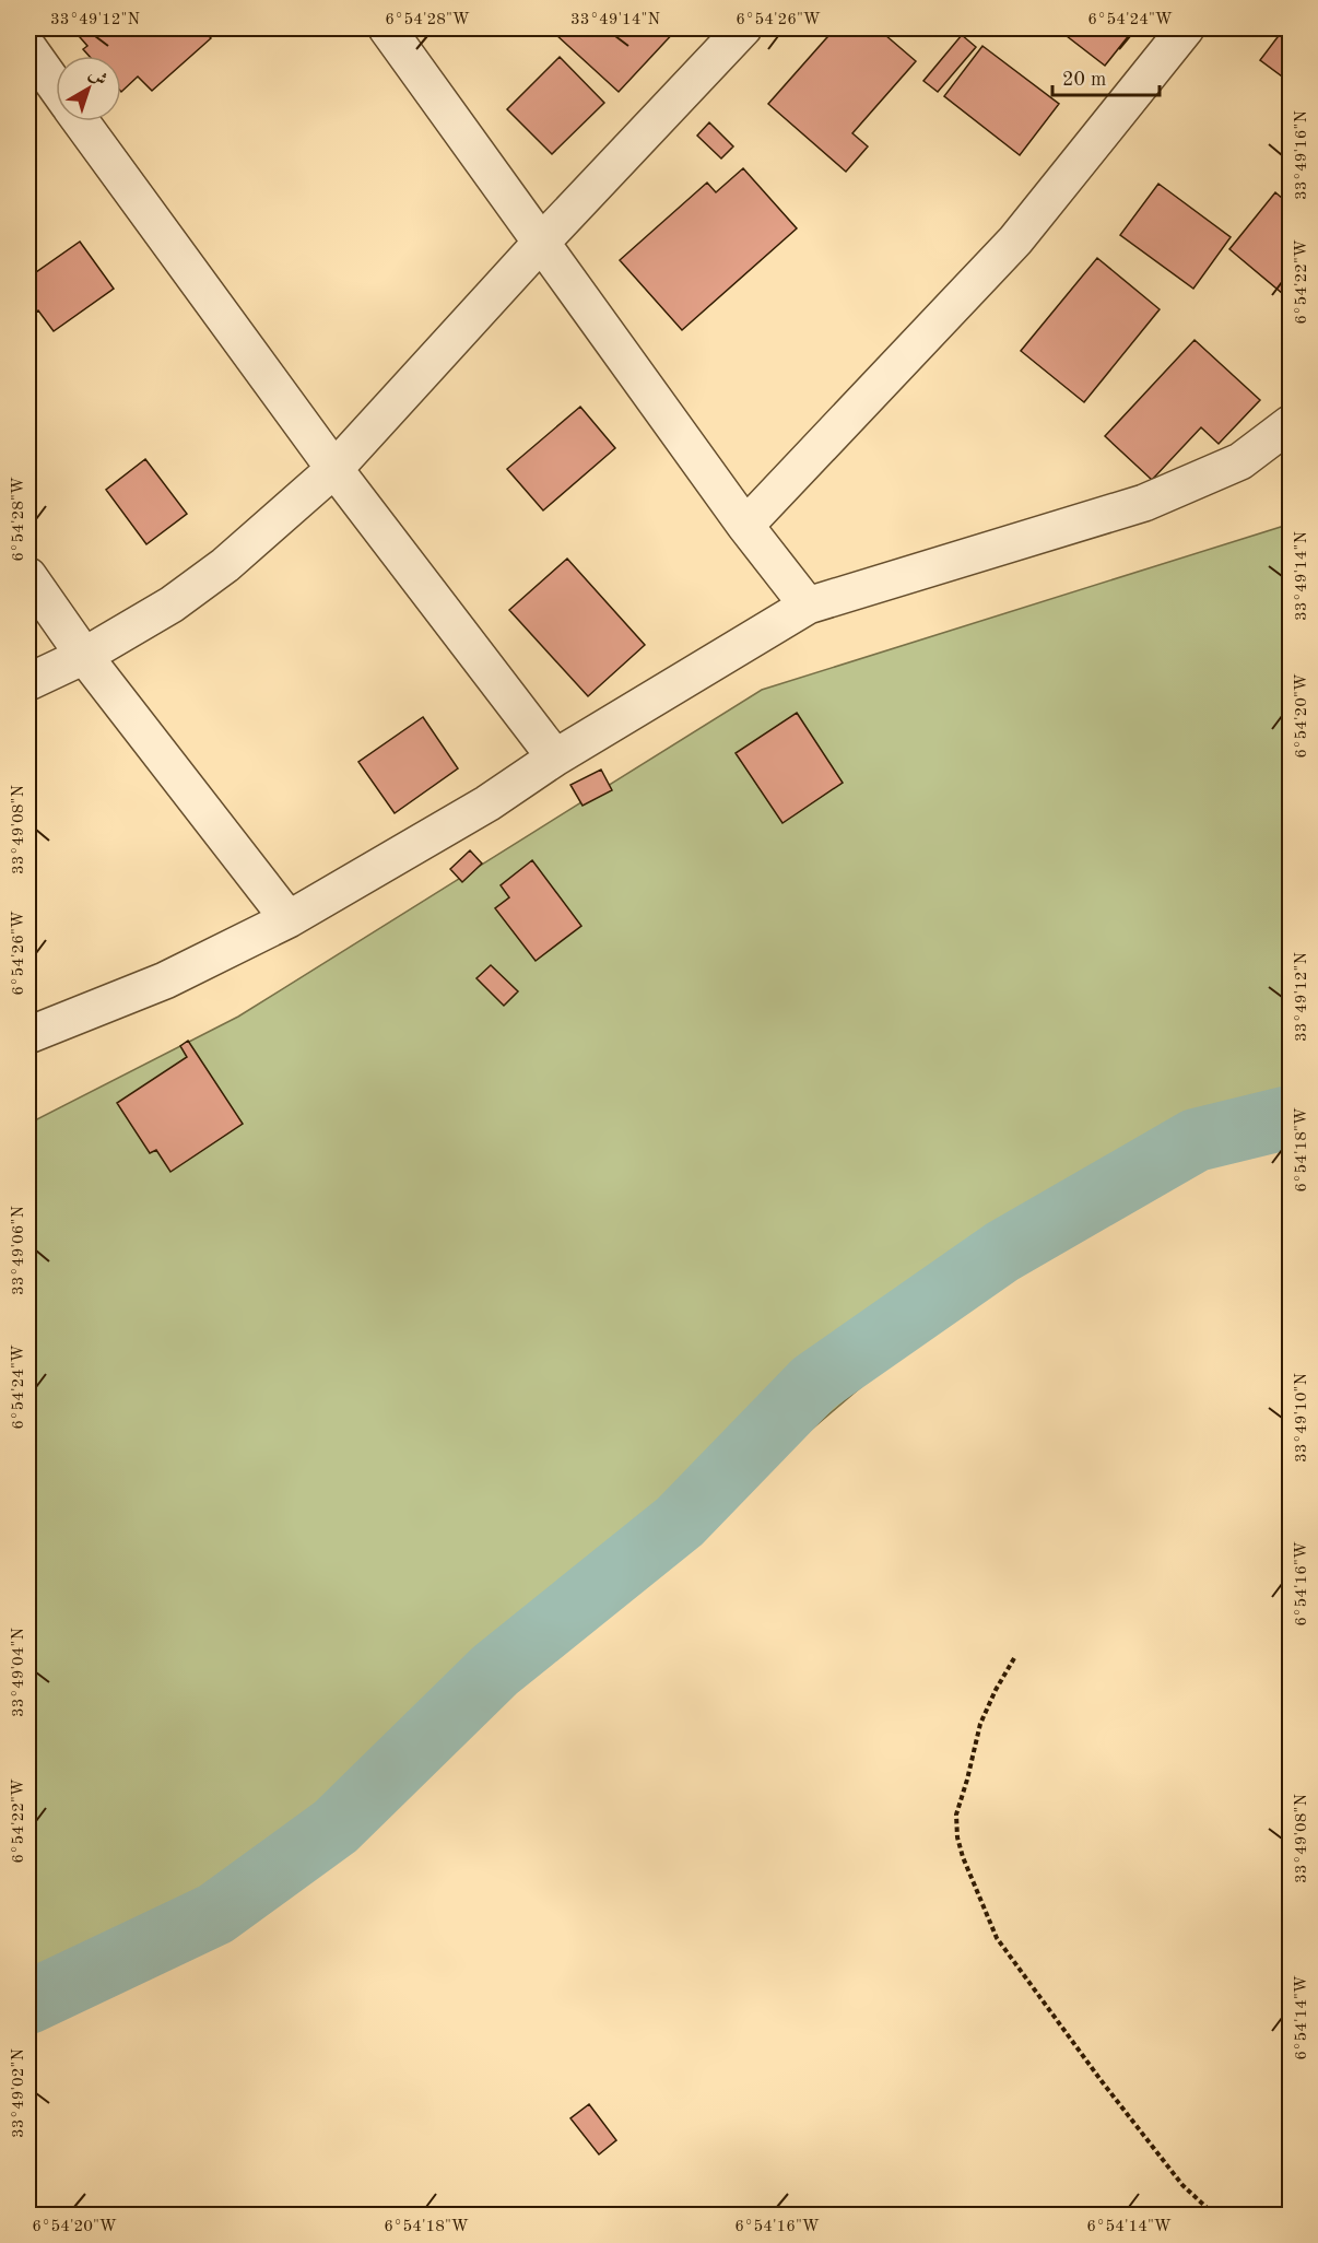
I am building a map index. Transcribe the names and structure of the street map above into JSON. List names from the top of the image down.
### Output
{
  "scale_bar": "20 m",
  "north": "top right",
  "coordinates": [
    "33°49'12\"N",
    "6°54'28\"W",
    "33°49'14\"N",
    "6°54'26\"W",
    "6°54'24\"W",
    "33°49'16\"N",
    "6°54'22\"W",
    "6°54'20\"W",
    "33°49'08\"N",
    "6°54'18\"W",
    "33°49'06\"N",
    "33°49'10\"N",
    "6°54'16\"W",
    "33°49'04\"N",
    "6°54'14\"W",
    "33°49'02\"N"
  ]
}
